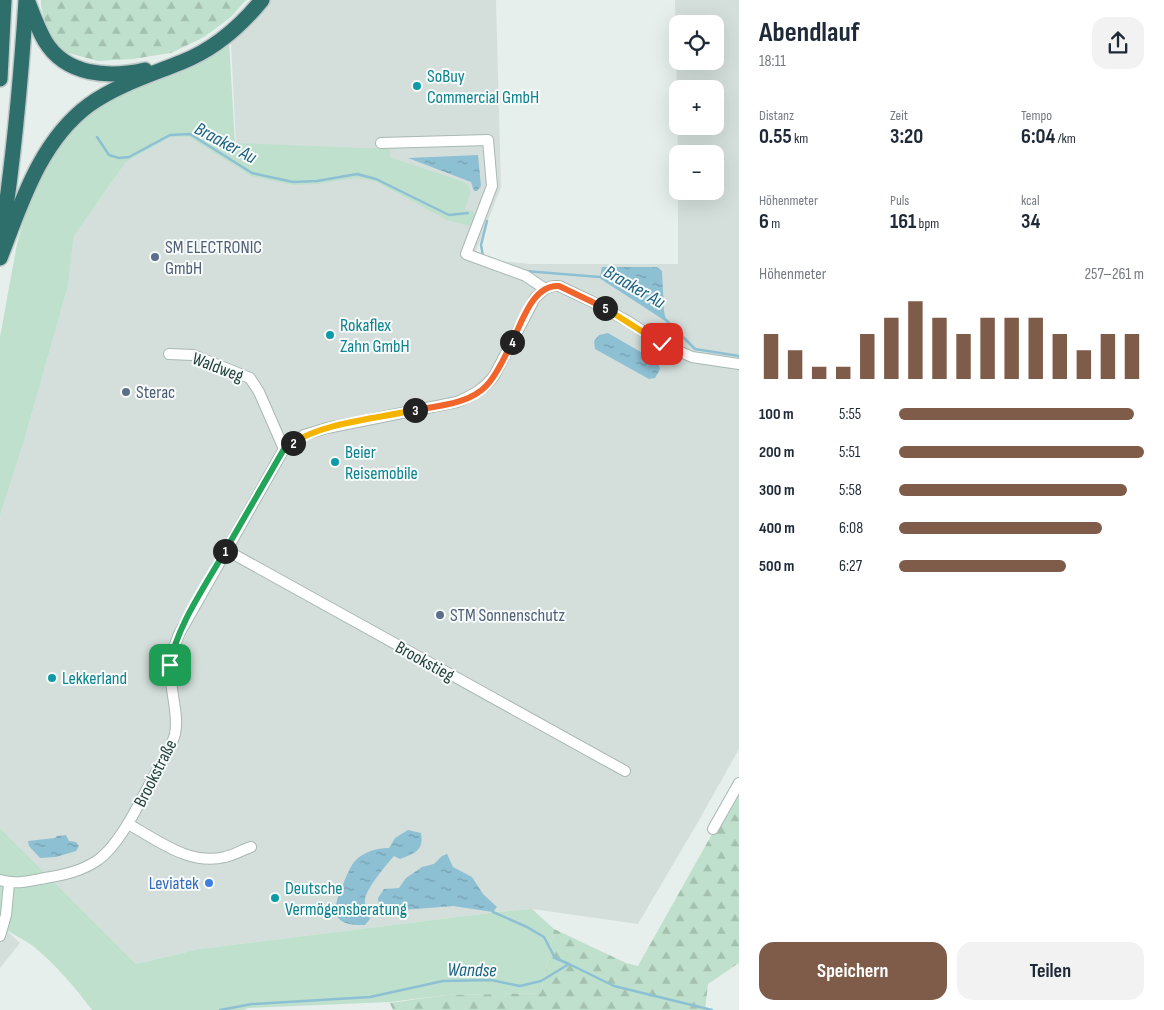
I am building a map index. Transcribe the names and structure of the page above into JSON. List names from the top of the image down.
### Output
{
  "streets": {
    "street": ["Waldweg", "Brookstieg", "Brookstraße"]
  },
  "crossings": [
    ["Waldweg", "Brookstraße"],
    ["Brookstieg", "Brookstraße"]
  ],
  "water": ["Braaker Au", "Wandse"],
  "places": [
    "SoBuy Commercial GmbH",
    "SM ELECTRONIC GmbH",
    "Rokaflex Zahn GmbH",
    "Sterac",
    "Beier Reisemobile",
    "STM Sonnenschutz",
    "Lekkerland",
    "Leviatek",
    "Deutsche Vermögensberatung"
  ],
  "page": {
    "heading": ["Abendlauf", "18:11"],
    "map_buttons": ["+", "−"],
    "stats": [
      ["Distanz", "0.55 km"],
      ["Zeit", "3:20"],
      ["Tempo", "6:04 /km"],
      ["Höhenmeter", "6 m"],
      ["Puls", "161 bpm"],
      ["kcal", "34"]
    ],
    "chart": ["Höhenmeter", "257–261 m"],
    "pins": [
      "5",
      "4",
      "3",
      "2",
      "1"
    ],
    "list": [
      {
        "name": "100 m",
        "note": "5:55"
      },
      {
        "name": "200 m",
        "note": "5:51"
      },
      {
        "name": "300 m",
        "note": "5:58"
      },
      {
        "name": "400 m",
        "note": "6:08"
      },
      {
        "name": "500 m",
        "note": "6:27"
      }
    ],
    "buttons": ["Speichern", "Teilen"]
  }
}
